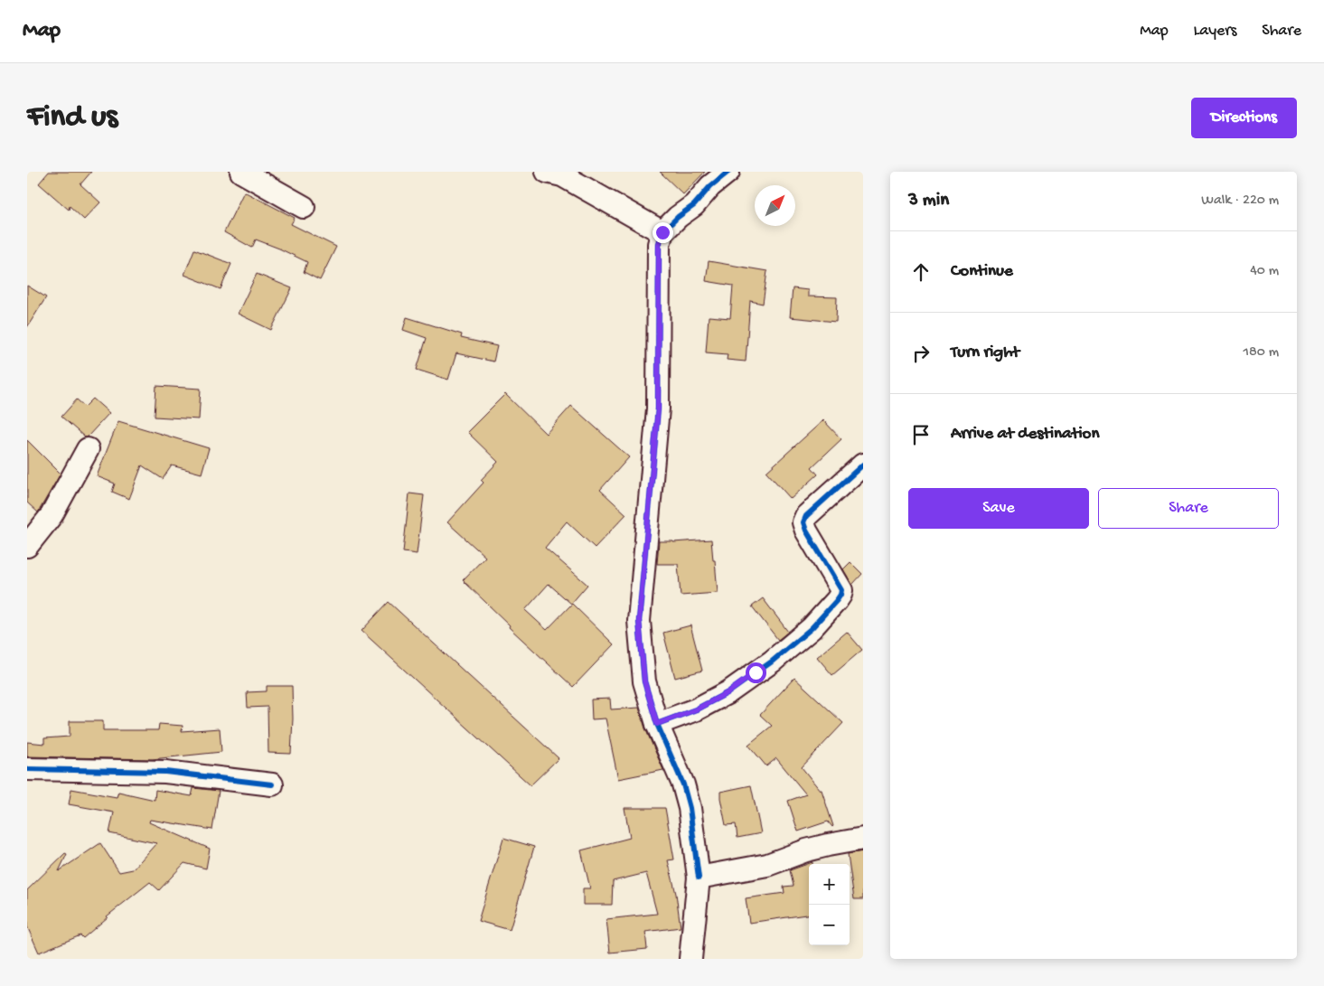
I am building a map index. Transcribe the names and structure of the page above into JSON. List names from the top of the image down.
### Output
{
  "north": "top right",
  "page": {
    "header": "Map",
    "nav": ["Map", "Layers", "Share"],
    "buttons": [
      "Directions",
      ["Save", "Share"]
    ],
    "title": "Find us",
    "heading": ["3 min", "Walk · 220 m"],
    "list": [
      ["Continue", "40 m"],
      ["Turn right", "180 m"],
      "Arrive at destination"
    ],
    "map_buttons": ["+", "−"]
  }
}
